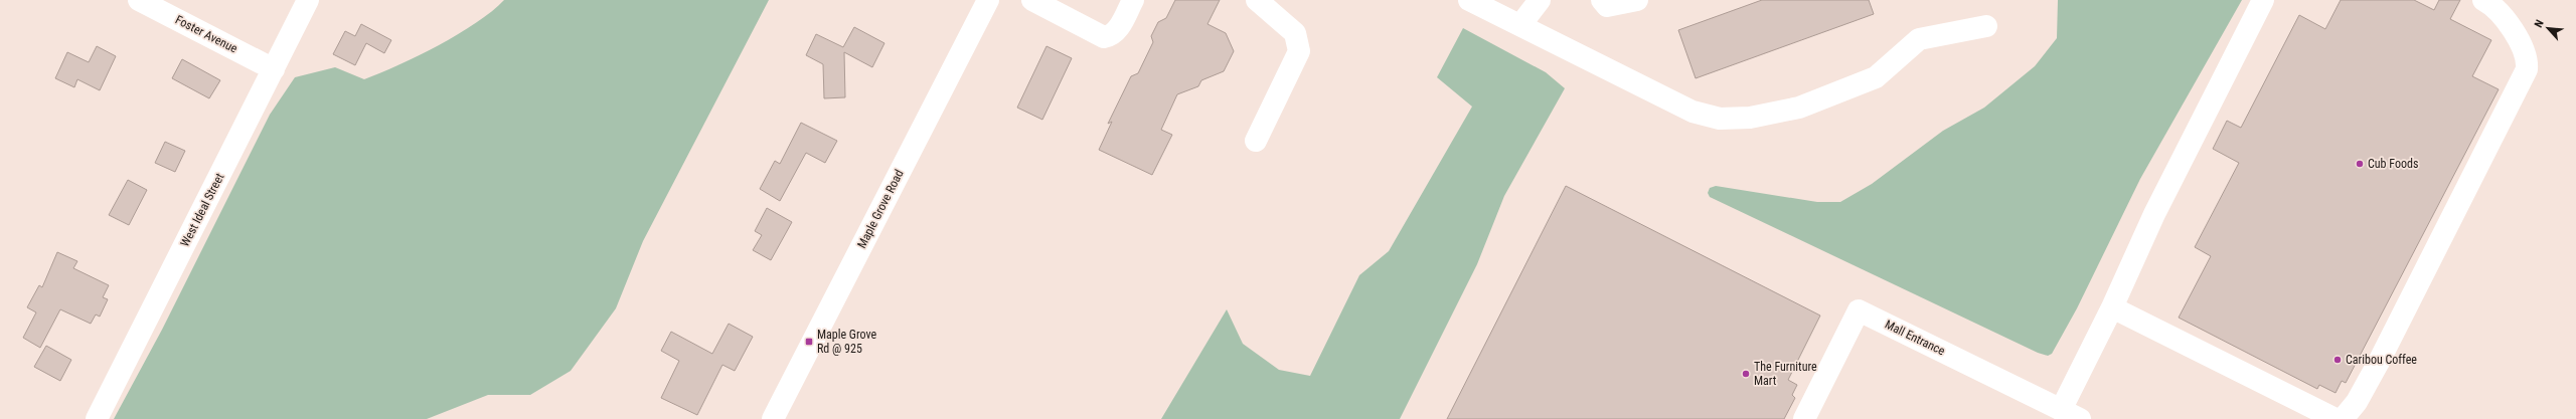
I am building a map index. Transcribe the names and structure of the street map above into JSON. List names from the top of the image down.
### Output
{
  "streets": {
    "street": [
      "Foster Avenue",
      "Maple Grove Road",
      "West Ideal Street",
      "Mall Entrance"
    ]
  },
  "crossings": [
    ["Foster Avenue", "West Ideal Street"]
  ],
  "places": {
    "other": ["Cub Foods", "Caribou Coffee", "The Furniture Mart"],
    "transit": ["Maple Grove Rd @ 925"]
  },
  "north": "top left"
}
